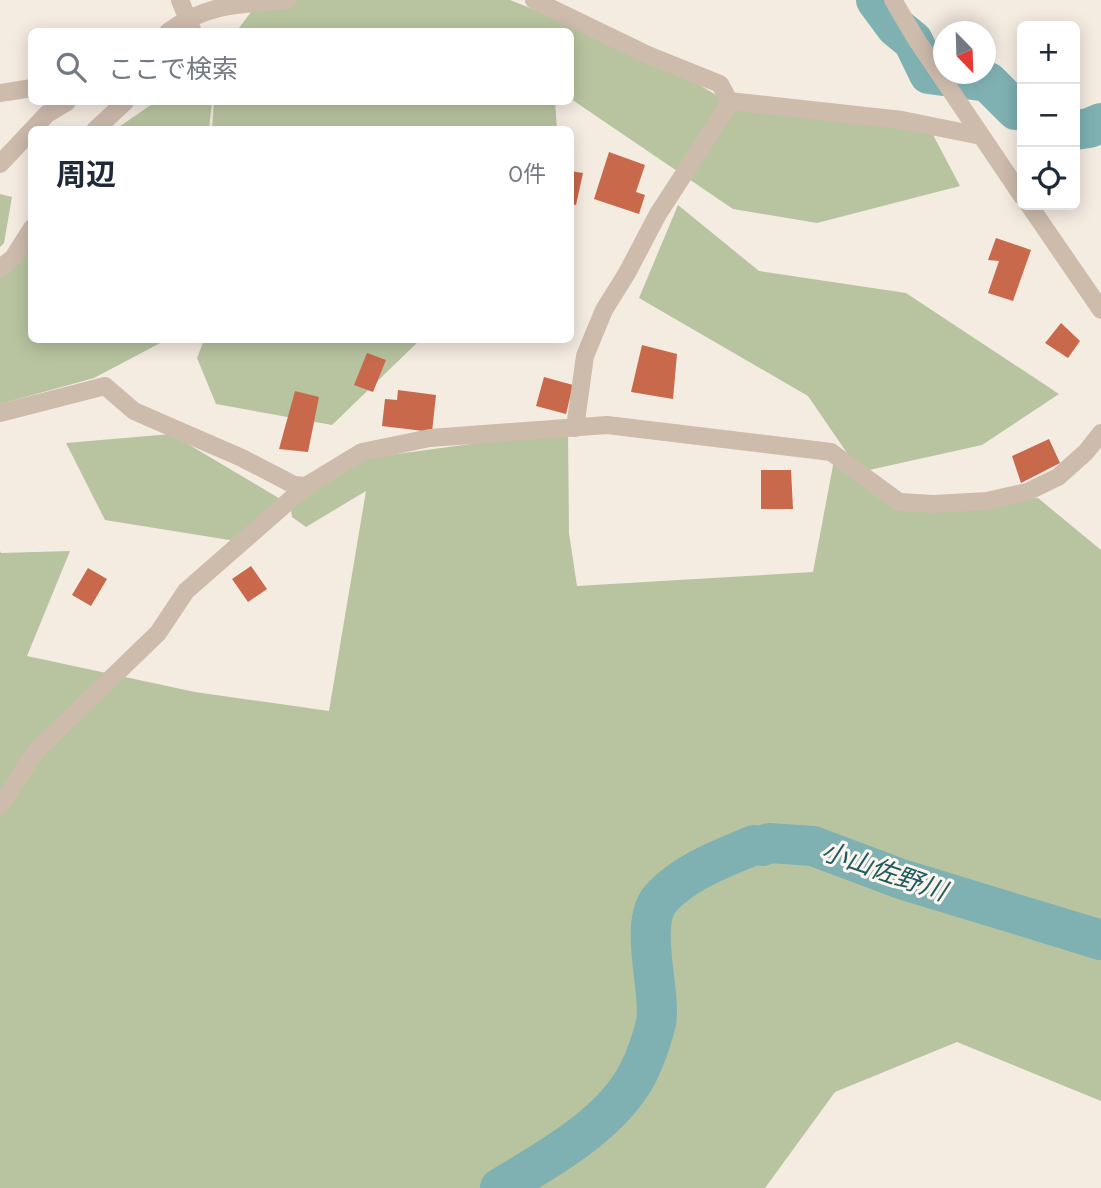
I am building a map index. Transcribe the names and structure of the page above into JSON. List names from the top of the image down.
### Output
{
  "water": ["小山佐野川"],
  "north": "bottom right",
  "page": {
    "map_buttons": ["+", "−"],
    "search": "ここで検索",
    "heading": ["周辺", "0件"]
  }
}
